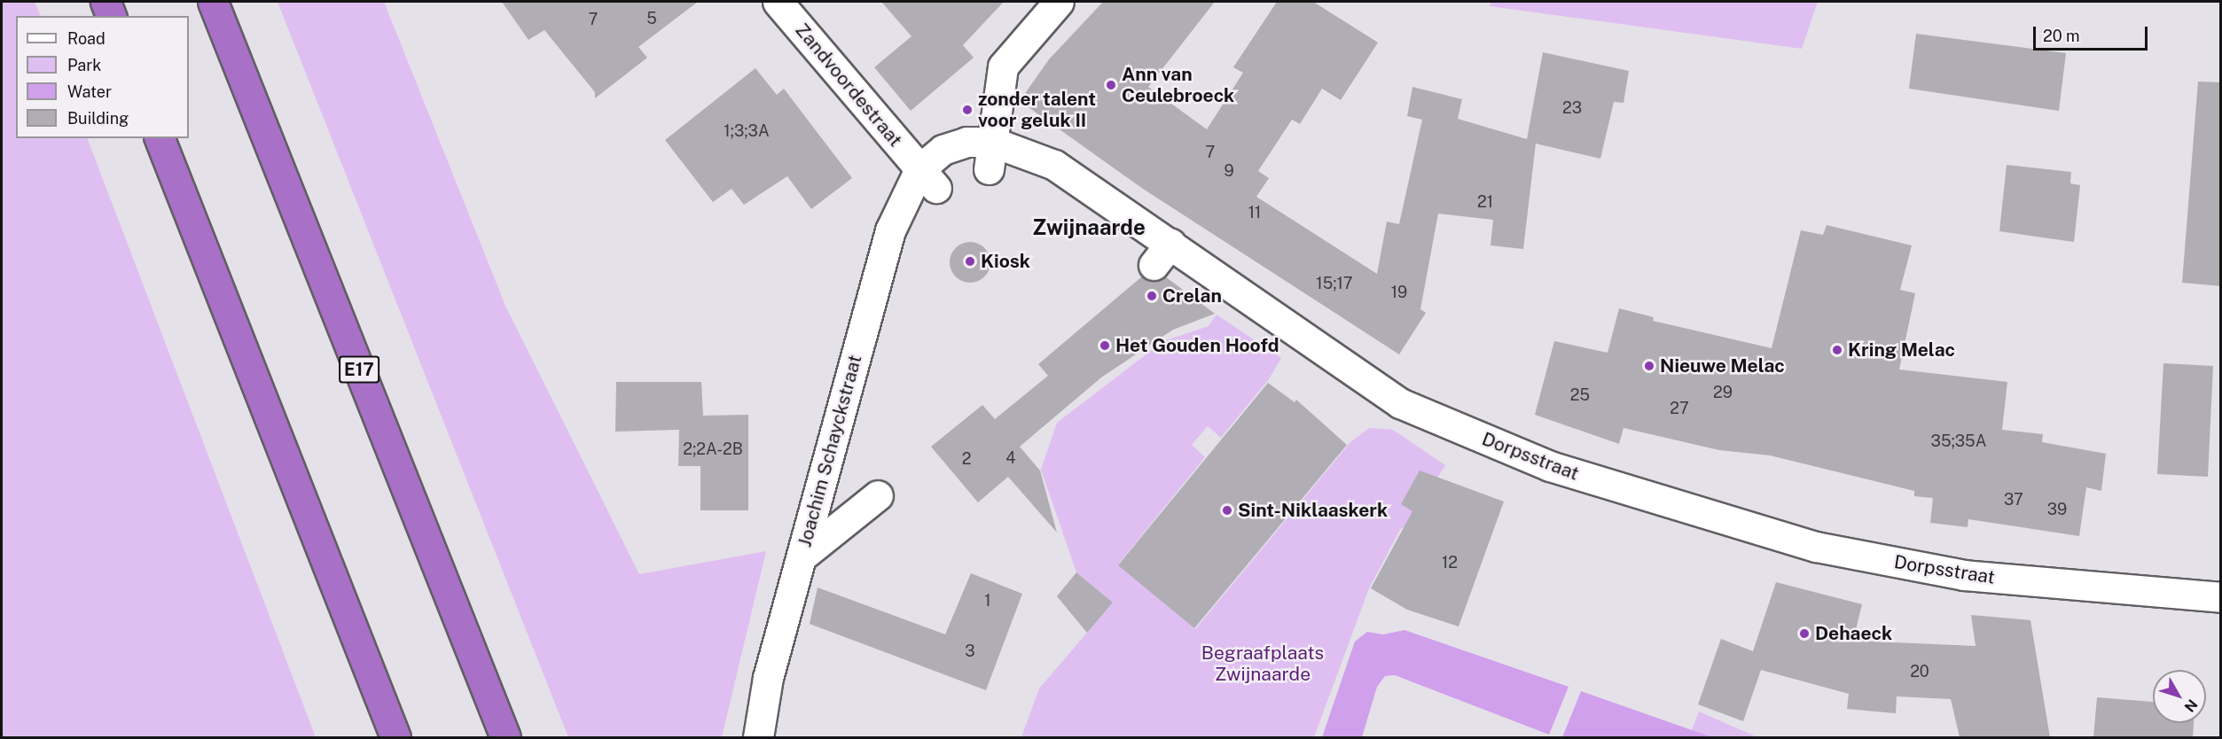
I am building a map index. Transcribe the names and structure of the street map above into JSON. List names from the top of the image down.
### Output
{
  "streets": {
    "highway": ["E17"],
    "street": ["Zandvoordestraat", "Joachim Schayckstraat", "Dorpsstraat"]
  },
  "crossings": [
    ["Zandvoordestraat", "Joachim Schayckstraat"],
    ["Zandvoordestraat", "Dorpsstraat"],
    ["Joachim Schayckstraat", "Dorpsstraat"]
  ],
  "districts": ["Zwijnaarde"],
  "parks": ["Begraafplaats Zwijnaarde"],
  "places": [
    "Ann van Ceulebroeck",
    "zonder talent voor geluk II",
    "Kiosk",
    "Crelan",
    "Het Gouden Hoofd",
    "Kring Melac",
    "Nieuwe Melac",
    "Sint-Niklaaskerk",
    "Dehaeck"
  ],
  "house_numbers": [
    "5",
    "7",
    "23",
    "1;3;3A",
    "7",
    "9",
    "21",
    "11",
    "15;17",
    "19",
    "29",
    "25",
    "27",
    "35;35A",
    "2;2A-2B",
    "4",
    "2",
    "37",
    "39",
    "12",
    "1",
    "3",
    "20"
  ],
  "legend": [
    "Road",
    "Park",
    "Water",
    "Building"
  ],
  "scale_bar": "20 m",
  "north": "bottom right"
}
